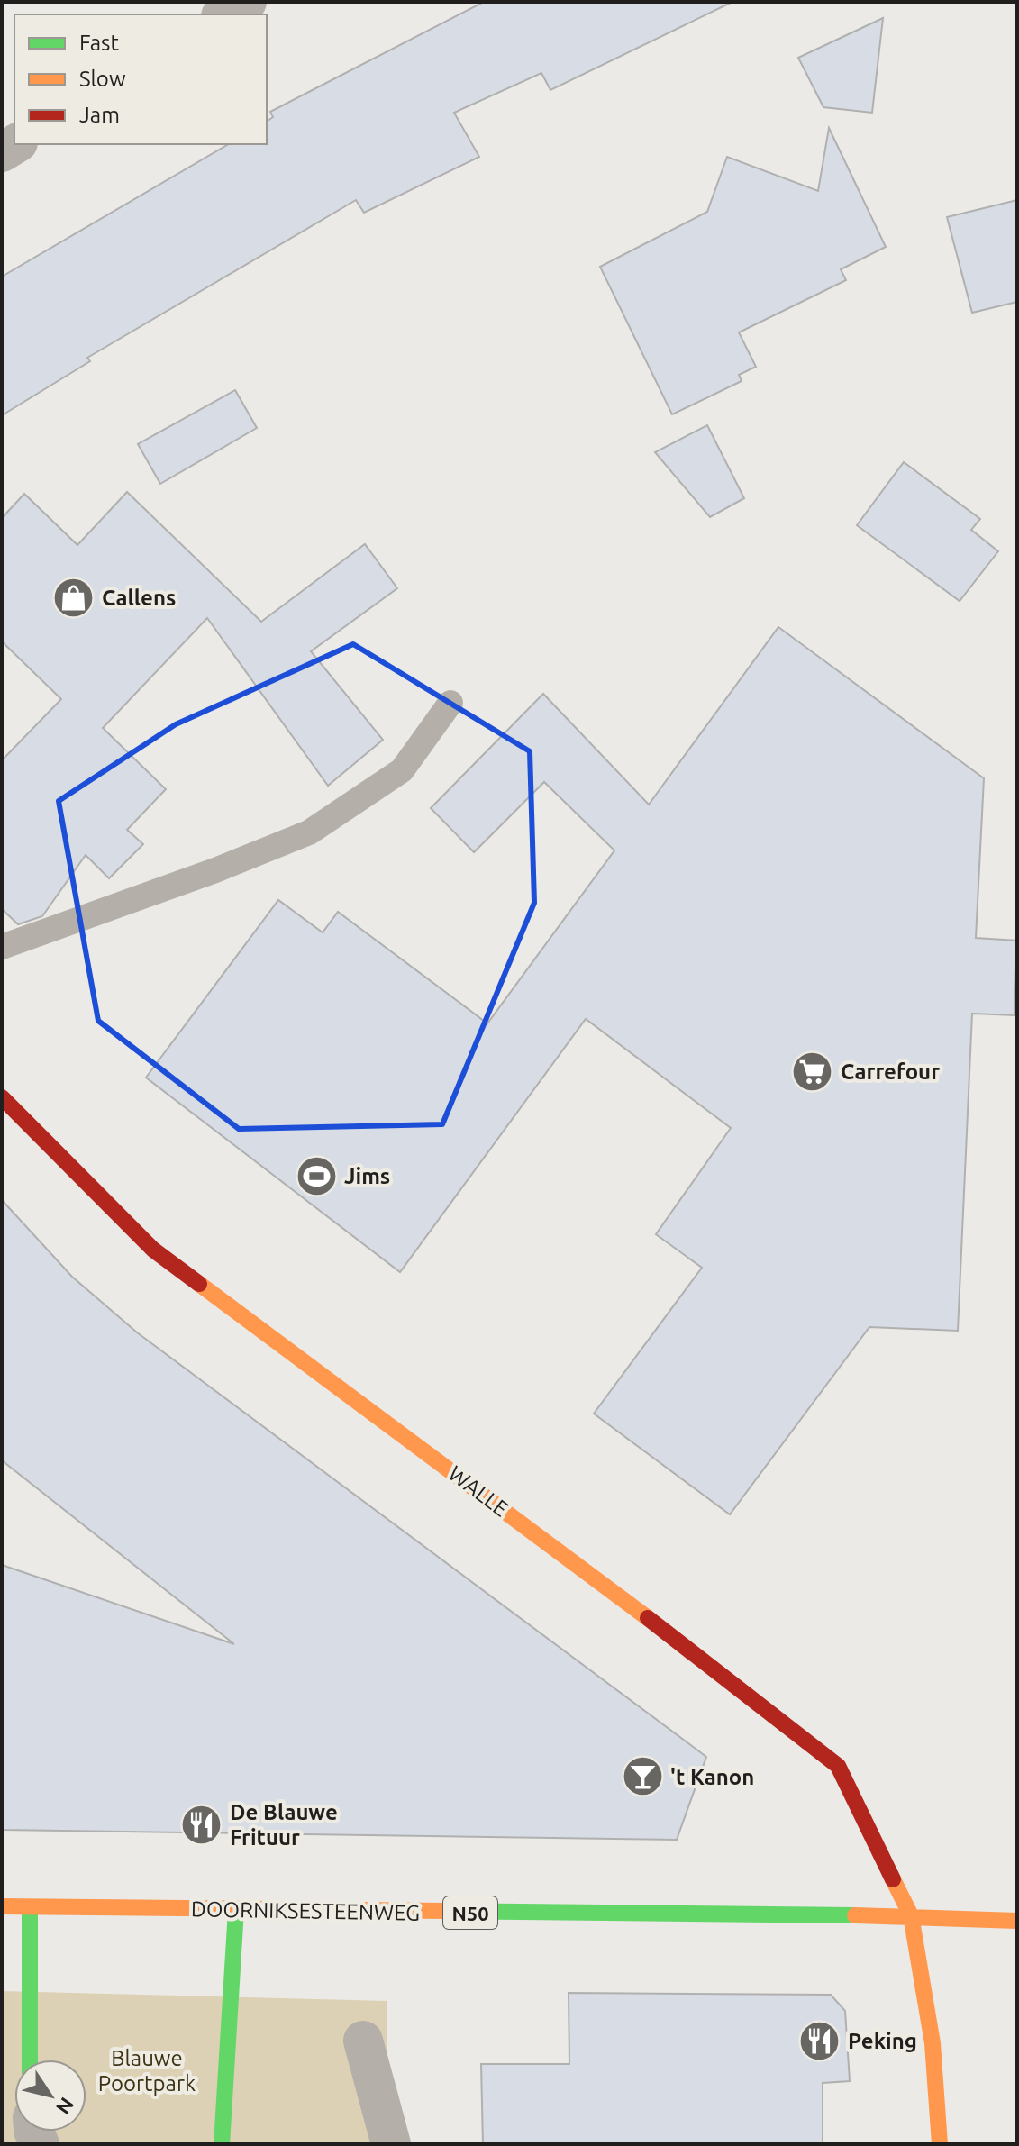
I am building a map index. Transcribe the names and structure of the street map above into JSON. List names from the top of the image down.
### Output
{
  "streets": {
    "street": ["WALLE", "DOORNIKSESTEENWEG", "N50"]
  },
  "crossings": [
    ["WALLE", "DOORNIKSESTEENWEG"],
    ["WALLE", "N50"],
    ["DOORNIKSESTEENWEG", "N50"]
  ],
  "parks": ["Blauwe Poortpark"],
  "places": {
    "shop": ["Callens"],
    "supermarket": ["Carrefour"],
    "sports": ["Jims"],
    "bar": ["'t Kanon"],
    "restaurant": ["De Blauwe Frituur", "Peking"]
  },
  "legend": ["Fast", "Slow", "Jam"],
  "north": "bottom right"
}
